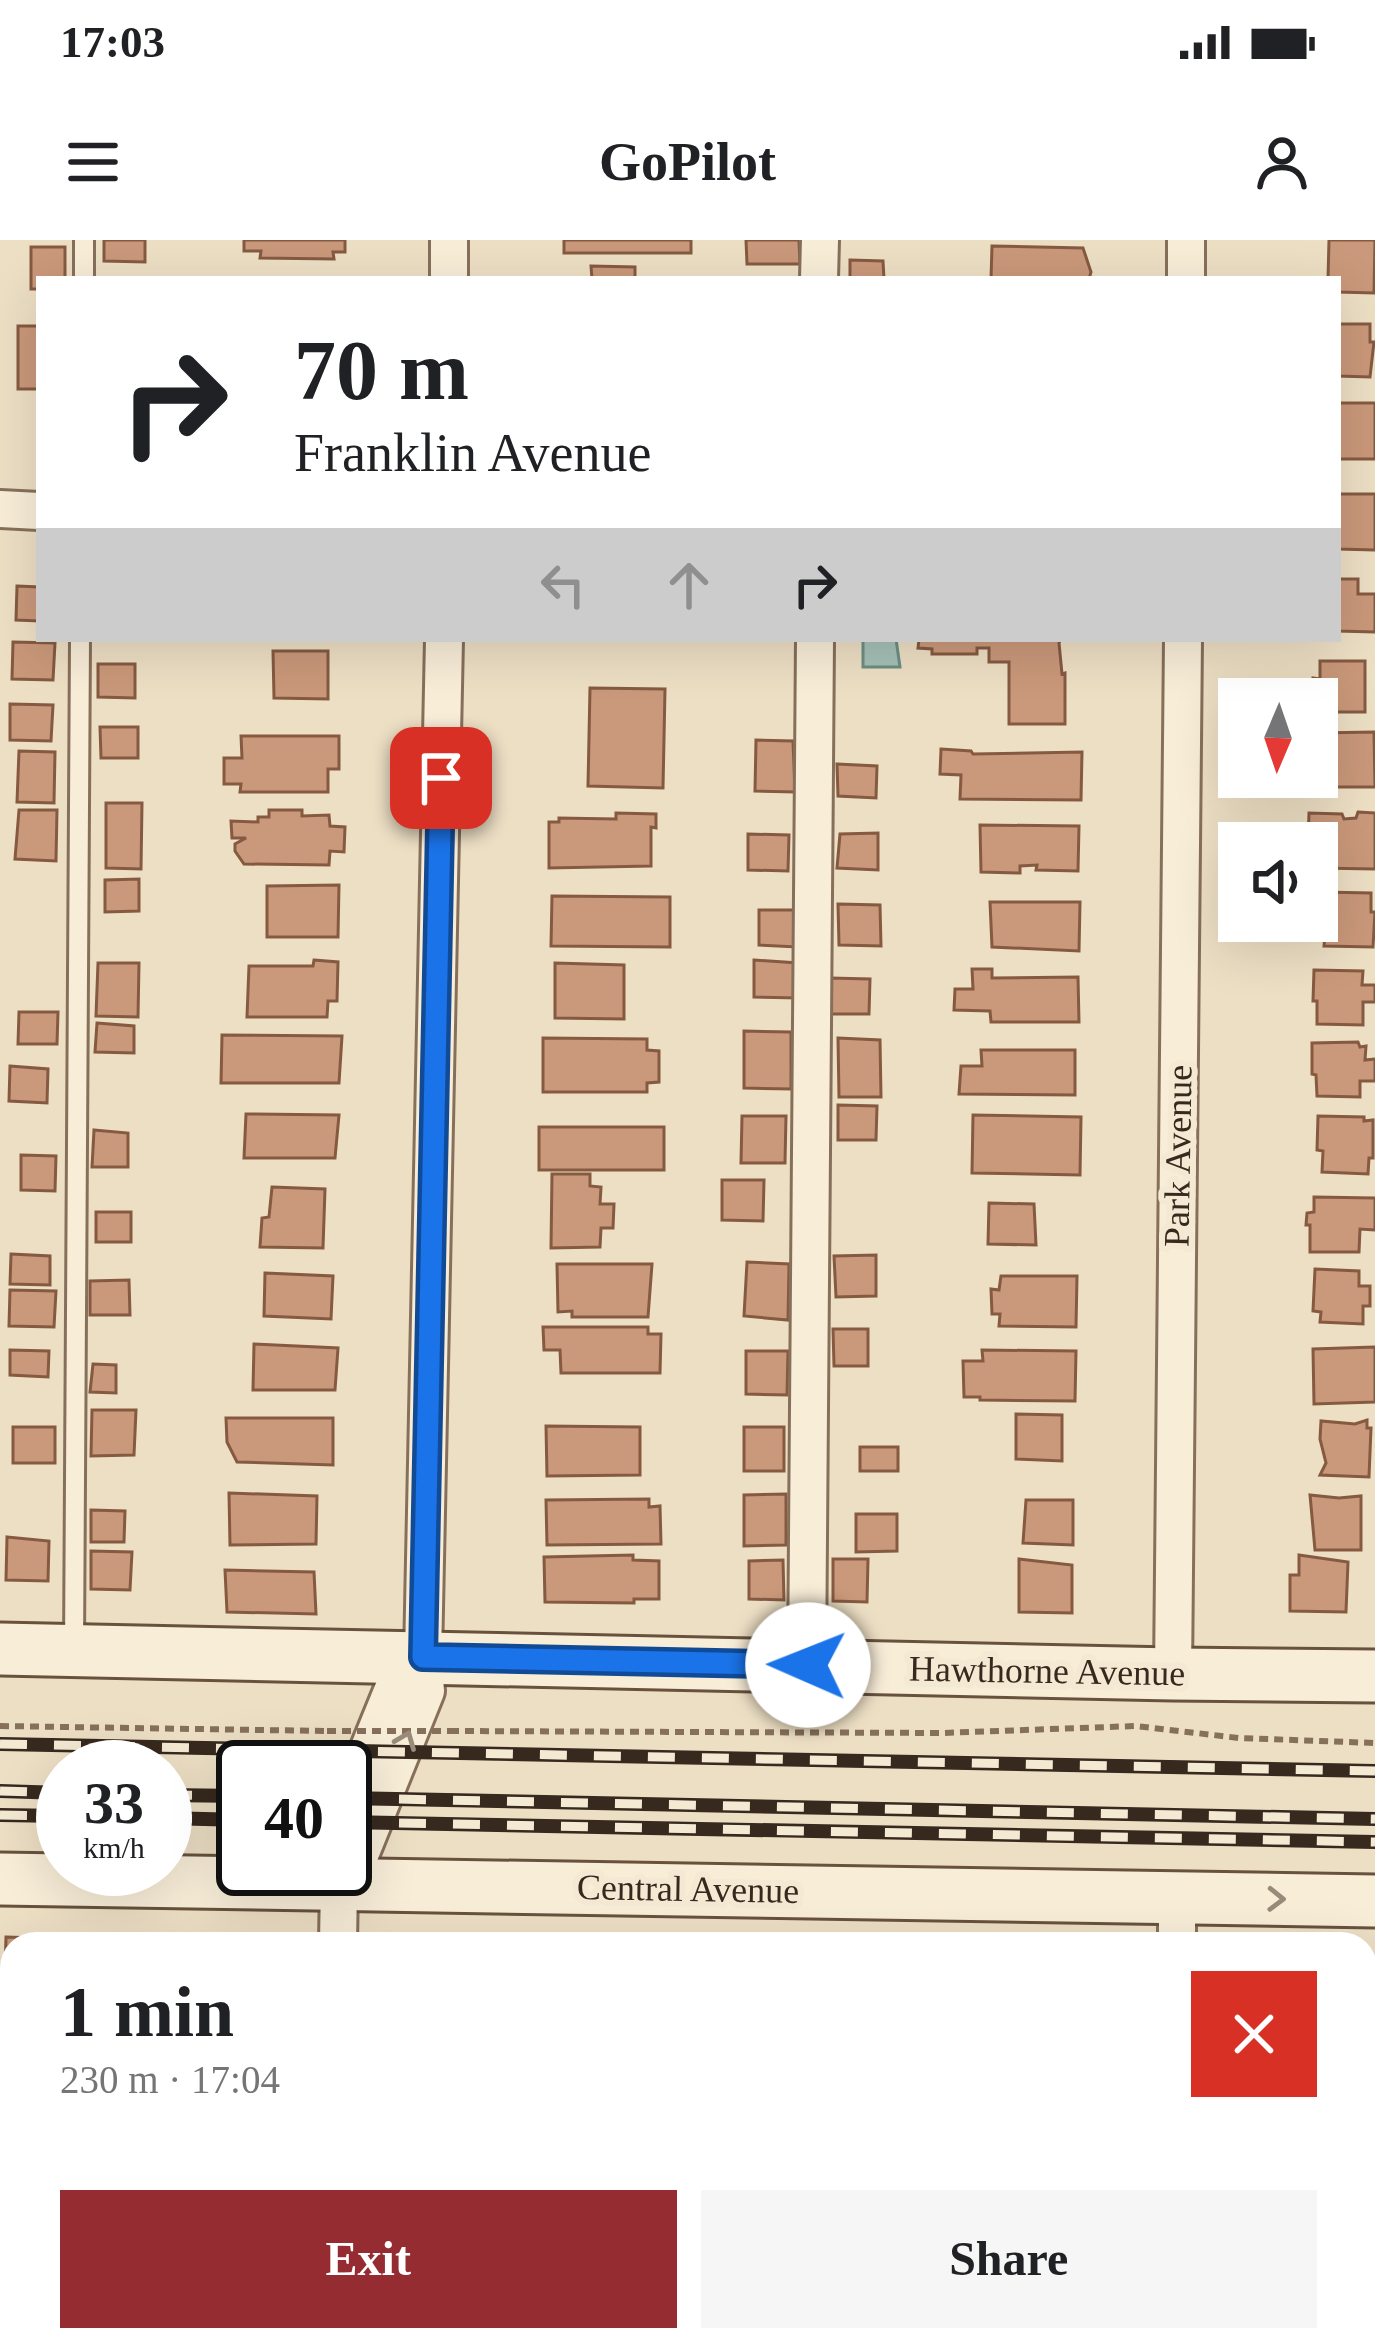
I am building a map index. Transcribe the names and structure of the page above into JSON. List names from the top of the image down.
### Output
{
  "streets": {
    "street": ["Park Avenue", "Hawthorne Avenue", "Central Avenue"]
  },
  "crossings": [
    ["Park Avenue", "Hawthorne Avenue"]
  ],
  "north": "bottom",
  "page": {
    "status": "17:03",
    "header": "GoPilot",
    "turn": ["70 m", "Franklin Avenue"],
    "speed": "33 km/h",
    "limit": "40",
    "heading": ["1 min", "230 m · 17:04"],
    "buttons": ["Exit", "Share"]
  }
}
